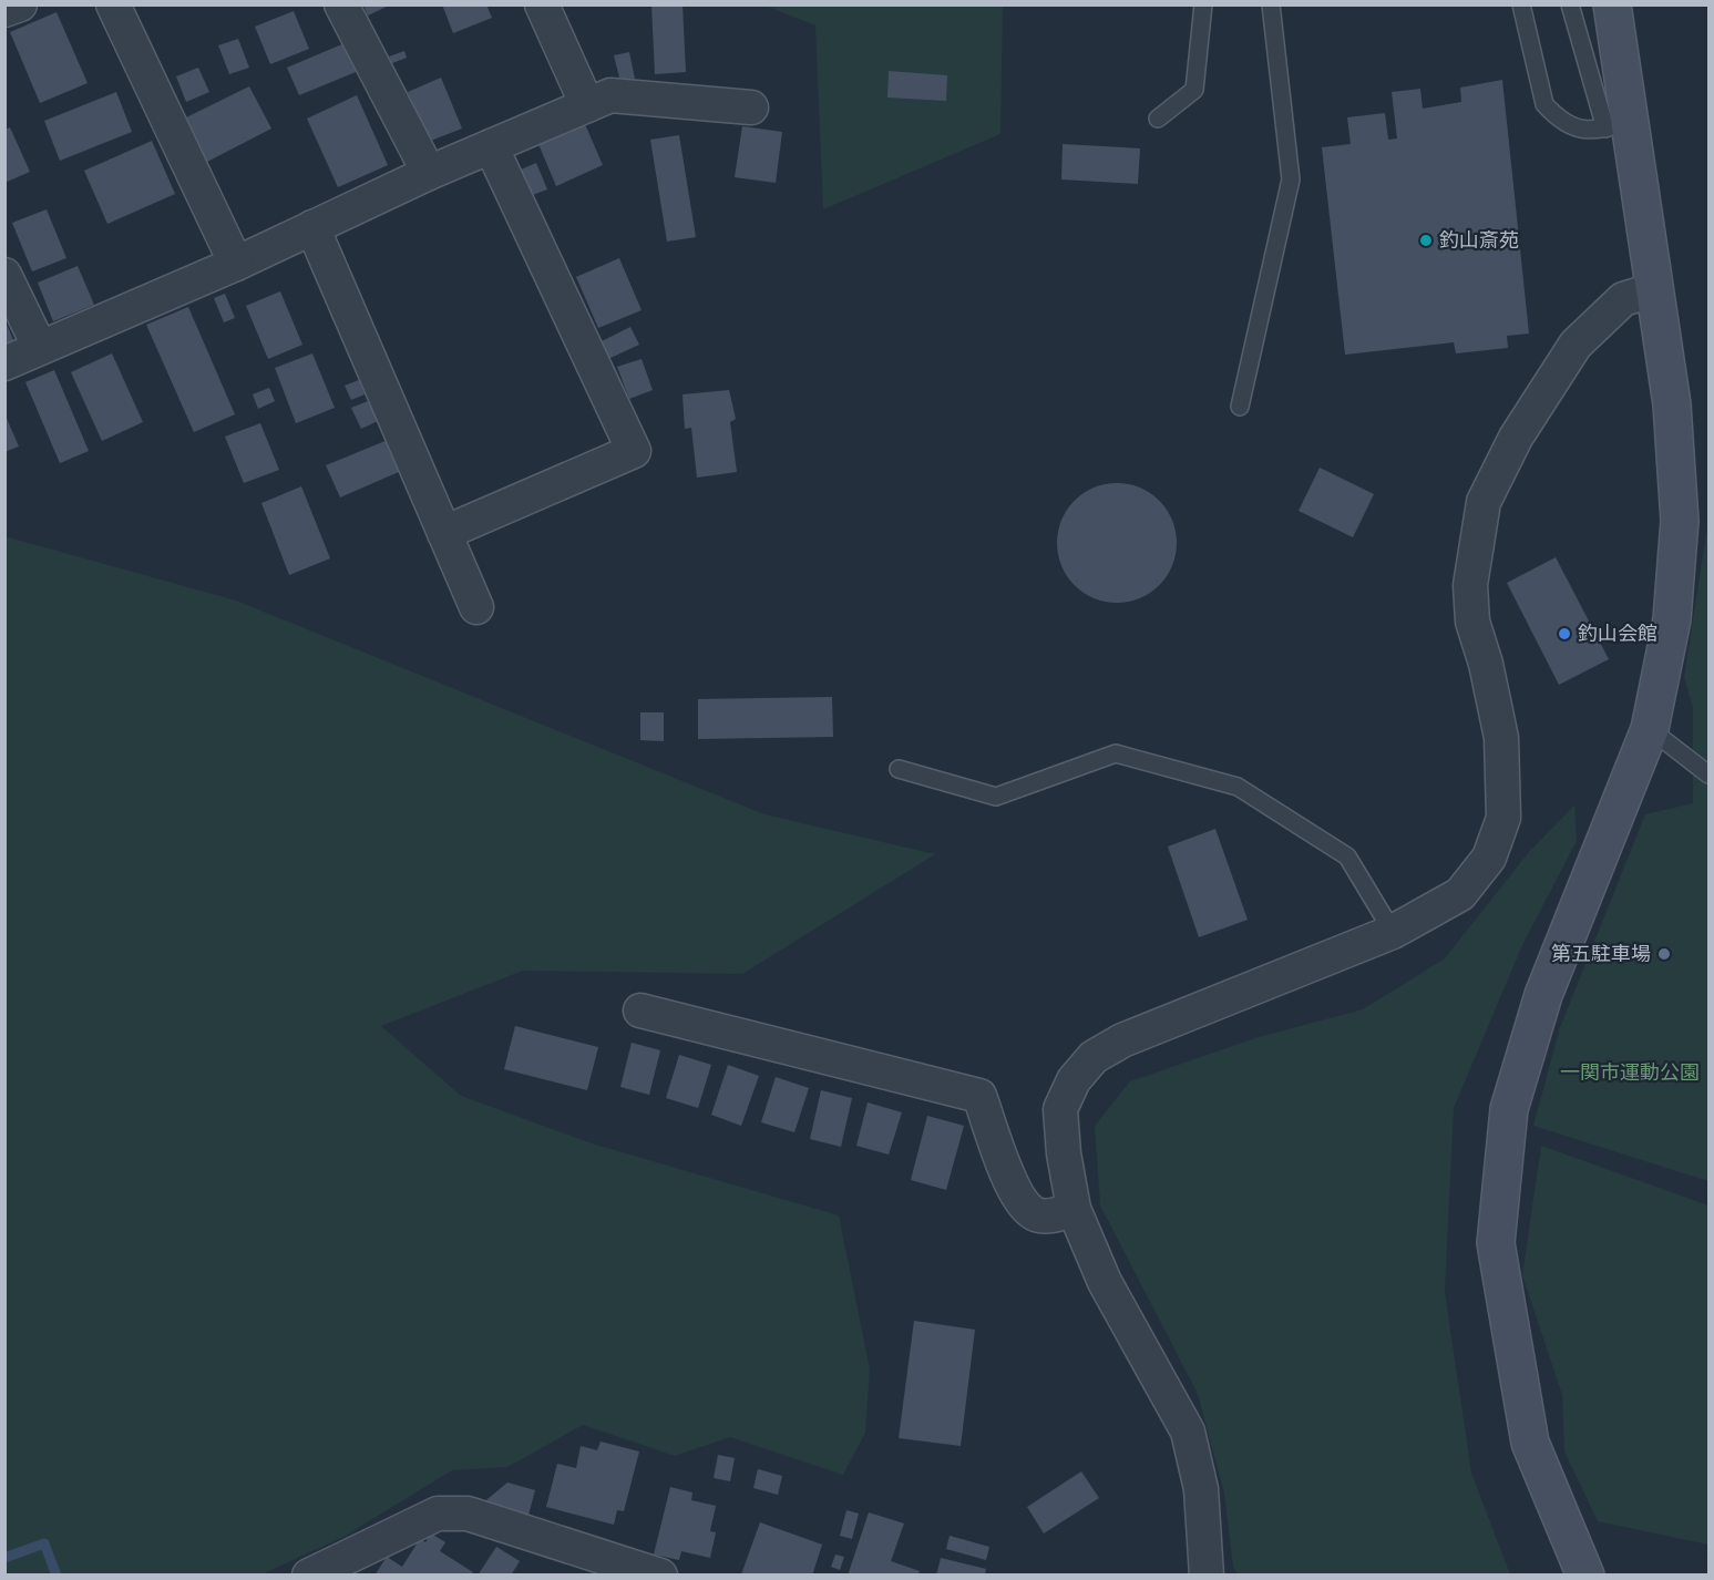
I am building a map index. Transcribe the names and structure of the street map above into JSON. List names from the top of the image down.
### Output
{
  "parks": ["一関市運動公園"],
  "places": ["釣山斎苑", "釣山会館", "第五駐車場"]
}
